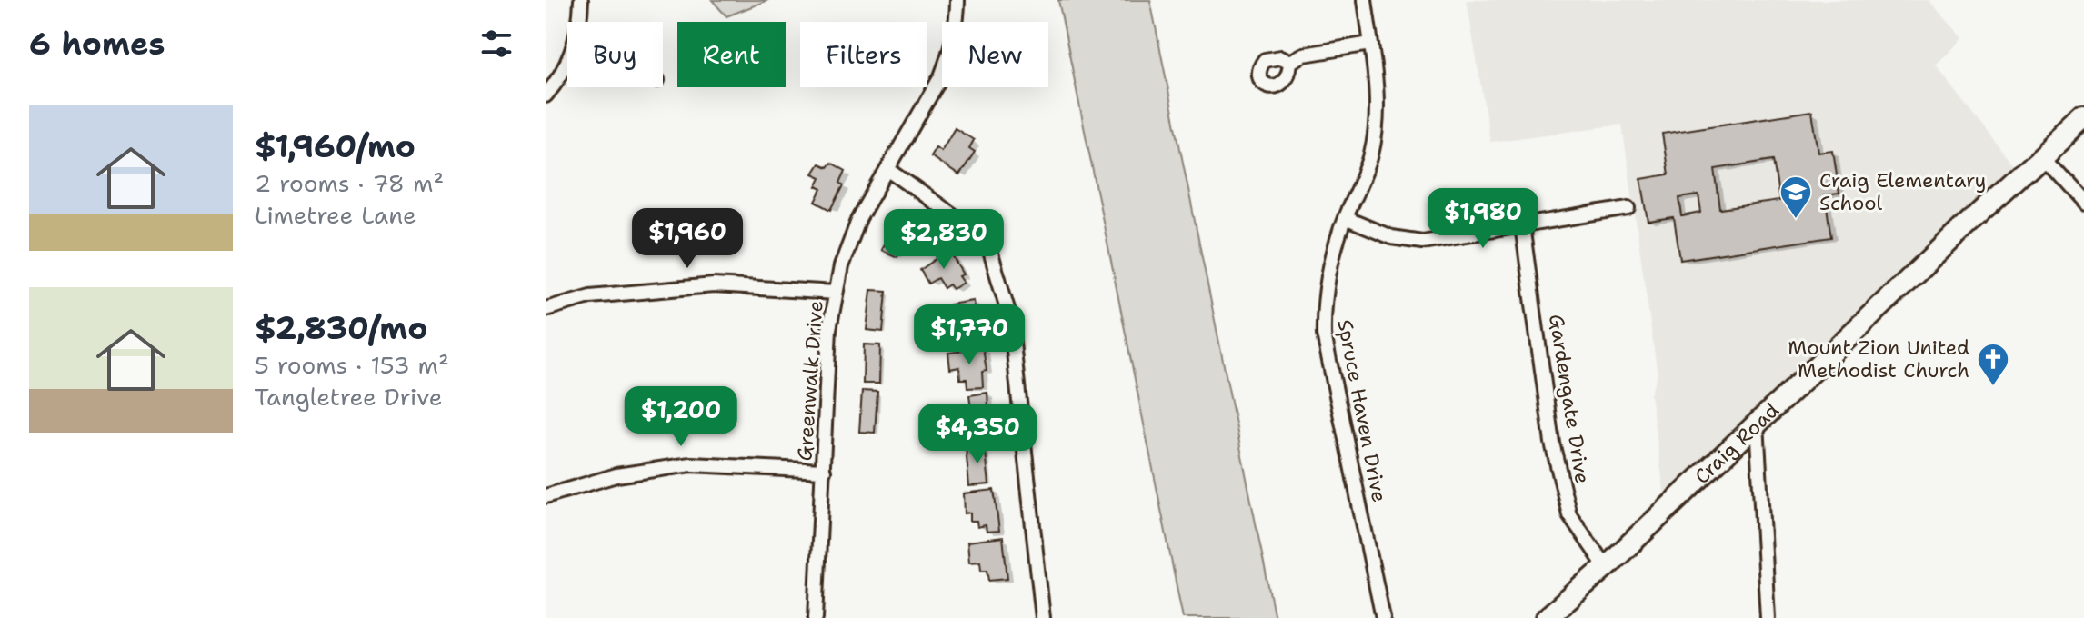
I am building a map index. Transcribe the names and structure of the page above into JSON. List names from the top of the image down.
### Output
{
  "streets": {
    "main road": ["Craig Road"],
    "street": ["Greenwalk Drive", "Gardengate Drive", "Spruce Haven Drive"]
  },
  "crossings": [
    ["Gardengate Drive", "Craig Road"]
  ],
  "places": {
    "school or university": ["Craig Elementary School"],
    "church": ["Mount Zion United Methodist Church"]
  },
  "page": {
    "heading": "6 homes",
    "chip": [
      "Buy",
      "Rent",
      "Filters",
      "New"
    ],
    "list": [
      {
        "name": "$1,960/mo",
        "note": "2 rooms · 78 m² · Limetree Lane"
      },
      {
        "name": "$2,830/mo",
        "note": "5 rooms · 153 m² · Tangletree Drive"
      }
    ],
    "price": [
      "$1,980",
      "$1,960",
      "$2,830",
      "$1,770",
      "$1,200",
      "$4,350"
    ]
  }
}
